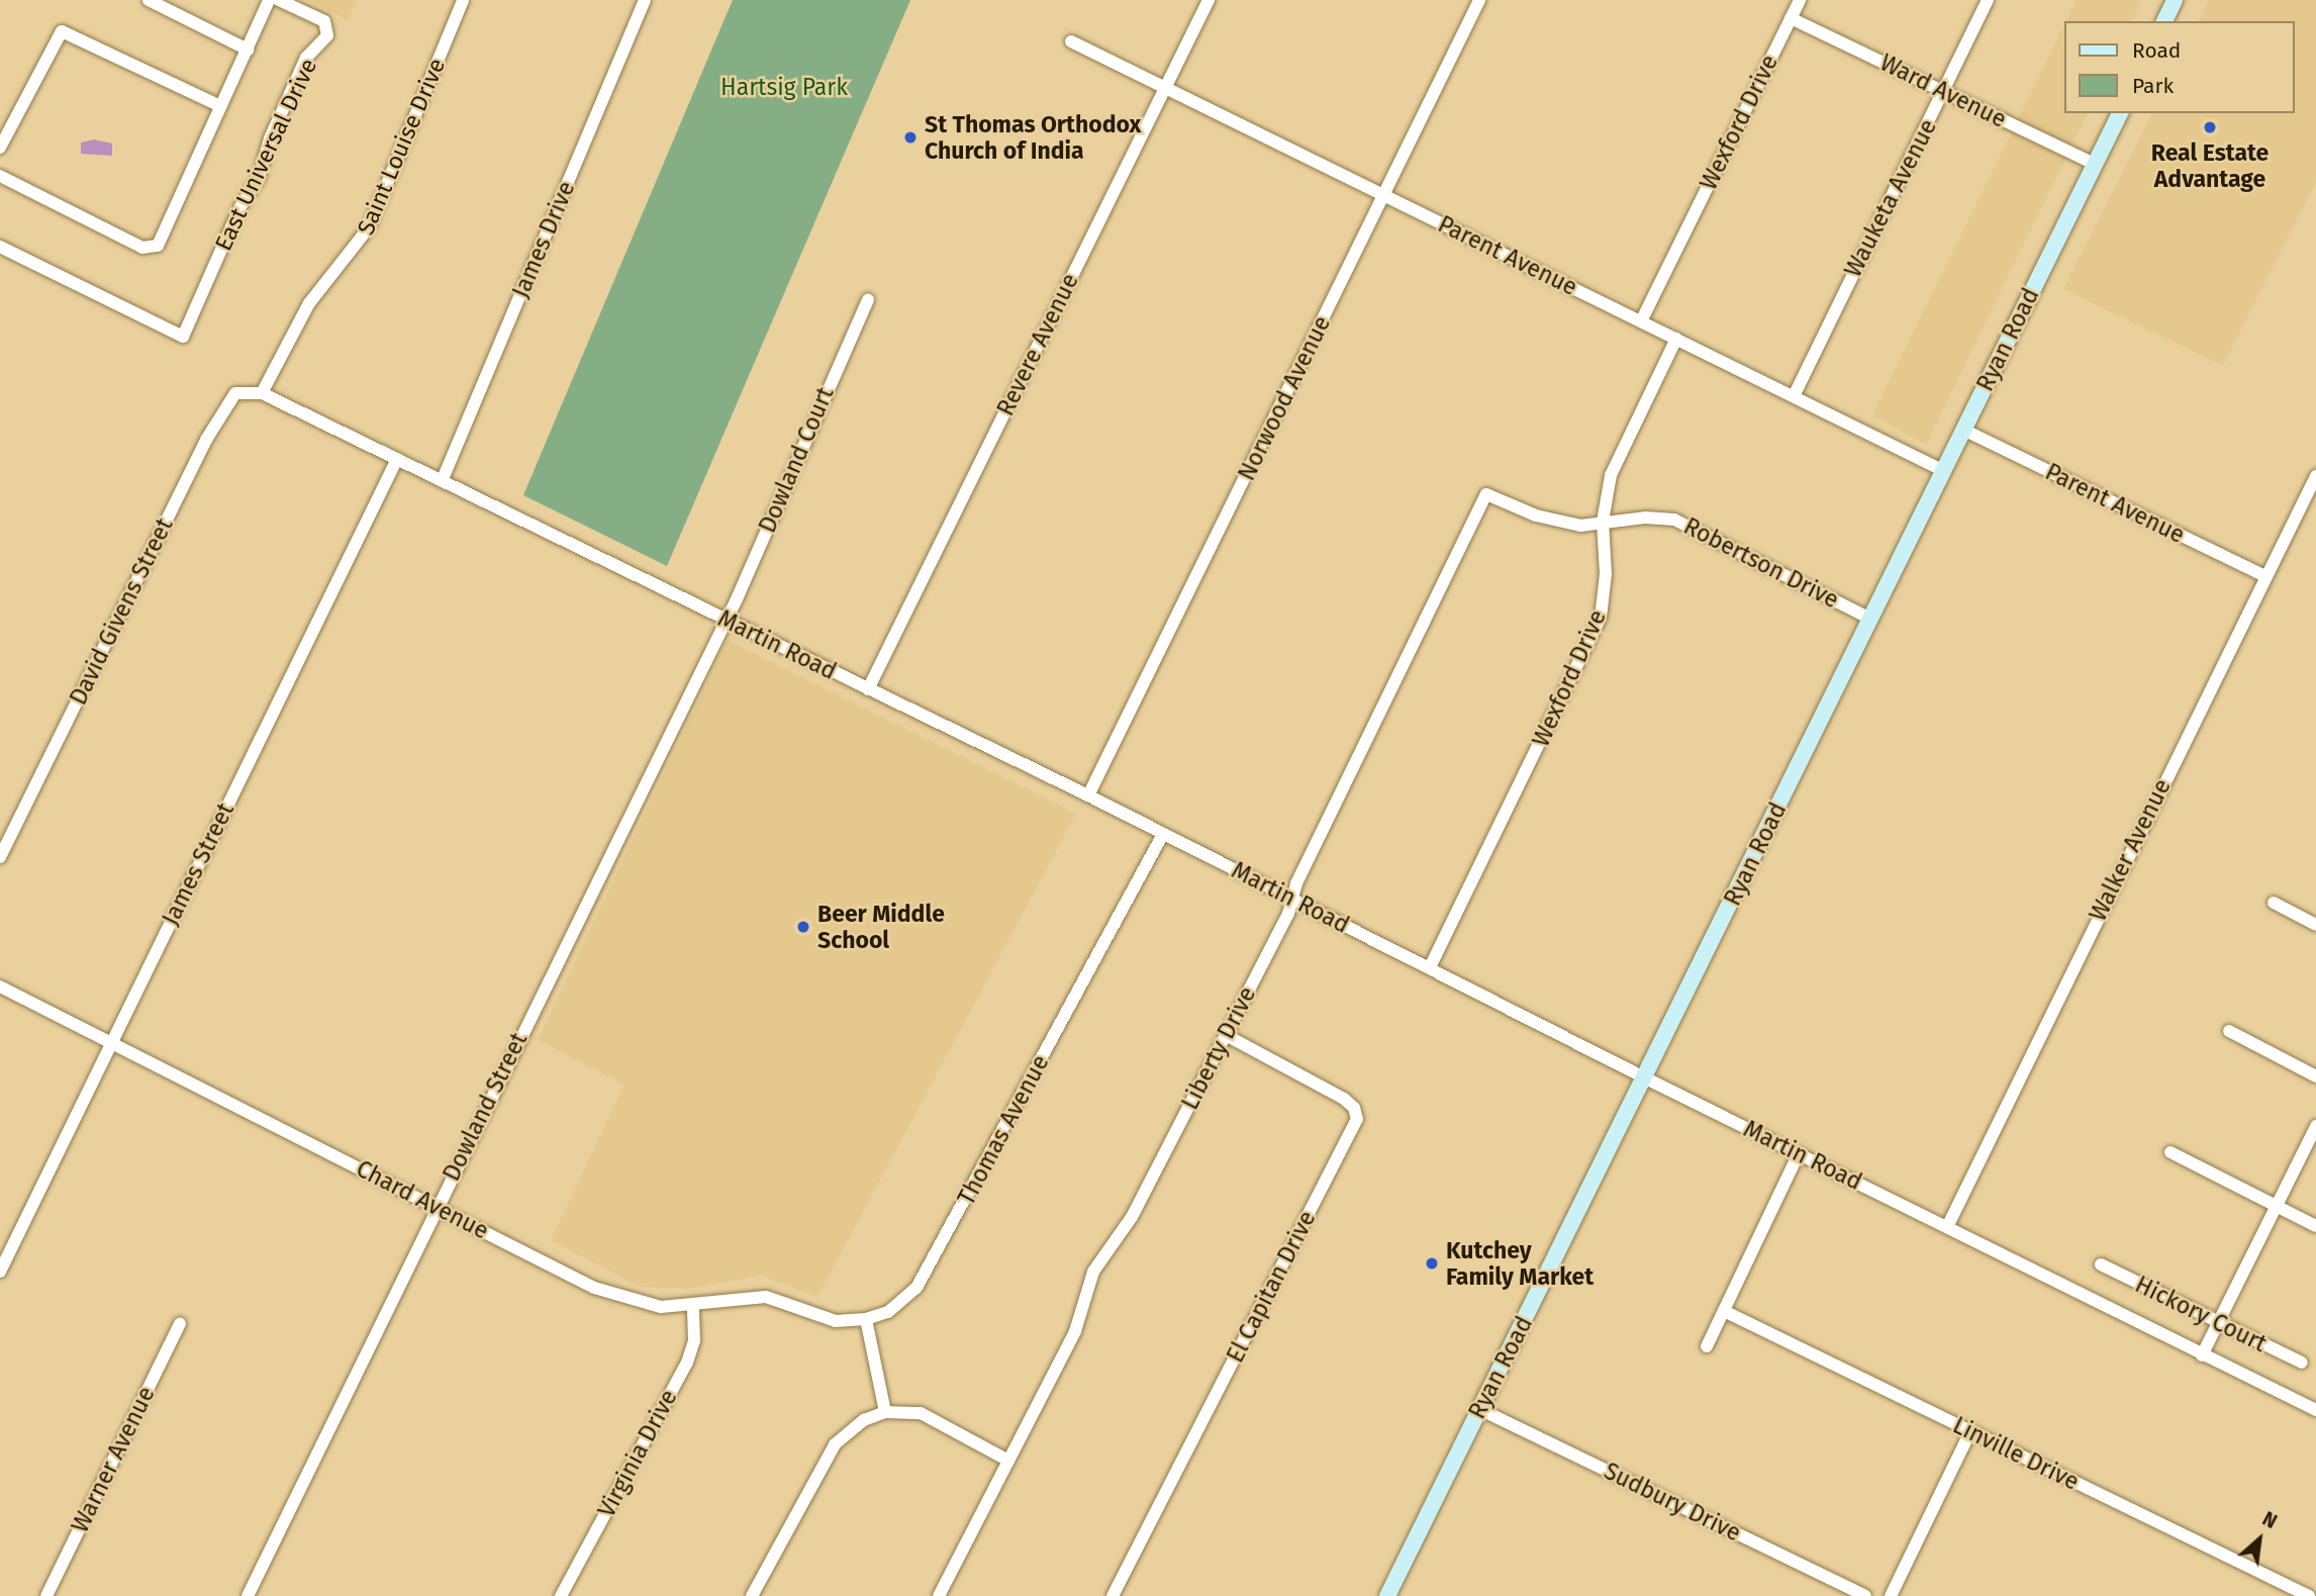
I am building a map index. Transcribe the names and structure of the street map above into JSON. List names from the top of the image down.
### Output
{
  "streets": {
    "main road": ["Ryan Road"],
    "street": [
      "Ward Avenue",
      "Wexford Drive",
      "Saint Louise Drive",
      "East Universal Drive",
      "Wauketa Avenue",
      "James Drive",
      "Parent Avenue",
      "Revere Avenue",
      "Norwood Avenue",
      "Dowland Court",
      "Robertson Drive",
      "David Givens Street",
      "Martin Road",
      "Walker Avenue",
      "James Street",
      "Liberty Drive",
      "Dowland Street",
      "Thomas Avenue",
      "Chard Avenue",
      "El Capitan Drive",
      "Hickory Court",
      "Virginia Drive",
      "Linville Drive",
      "Warner Avenue",
      "Sudbury Drive"
    ]
  },
  "crossings": [
    ["Ward Avenue", "Wexford Drive"],
    ["Ward Avenue", "Wauketa Avenue"],
    ["Ward Avenue", "Ryan Road"],
    ["Wexford Drive", "Parent Avenue"],
    ["Wexford Drive", "Robertson Drive"],
    ["Wexford Drive", "Martin Road"],
    ["Saint Louise Drive", "David Givens Street"],
    ["Saint Louise Drive", "Martin Road"],
    ["Wauketa Avenue", "Parent Avenue"],
    ["James Drive", "Martin Road"],
    ["Parent Avenue", "Ryan Road"],
    ["Parent Avenue", "Revere Avenue"],
    ["Parent Avenue", "Norwood Avenue"],
    ["Parent Avenue", "Walker Avenue"],
    ["Ryan Road", "Robertson Drive"],
    ["Ryan Road", "Martin Road"],
    ["Ryan Road", "Sudbury Drive"],
    ["Revere Avenue", "Martin Road"],
    ["Norwood Avenue", "Martin Road"],
    ["Dowland Court", "Martin Road"],
    ["Dowland Court", "Dowland Street"],
    ["Robertson Drive", "Liberty Drive"],
    ["David Givens Street", "Martin Road"],
    ["Martin Road", "Walker Avenue"],
    ["Martin Road", "James Street"],
    ["Martin Road", "Liberty Drive"],
    ["Martin Road", "Dowland Street"],
    ["Martin Road", "Thomas Avenue"],
    ["James Street", "Chard Avenue"],
    ["Liberty Drive", "El Capitan Drive"],
    ["Dowland Street", "Chard Avenue"],
    ["Thomas Avenue", "Chard Avenue"],
    ["Chard Avenue", "Virginia Drive"]
  ],
  "parks": ["Hartsig Park"],
  "places": [
    "Real Estate Advantage",
    "St Thomas Orthodox Church of India",
    "Beer Middle School",
    "Kutchey Family Market"
  ],
  "legend": ["Road", "Park"],
  "north": "top right"
}
